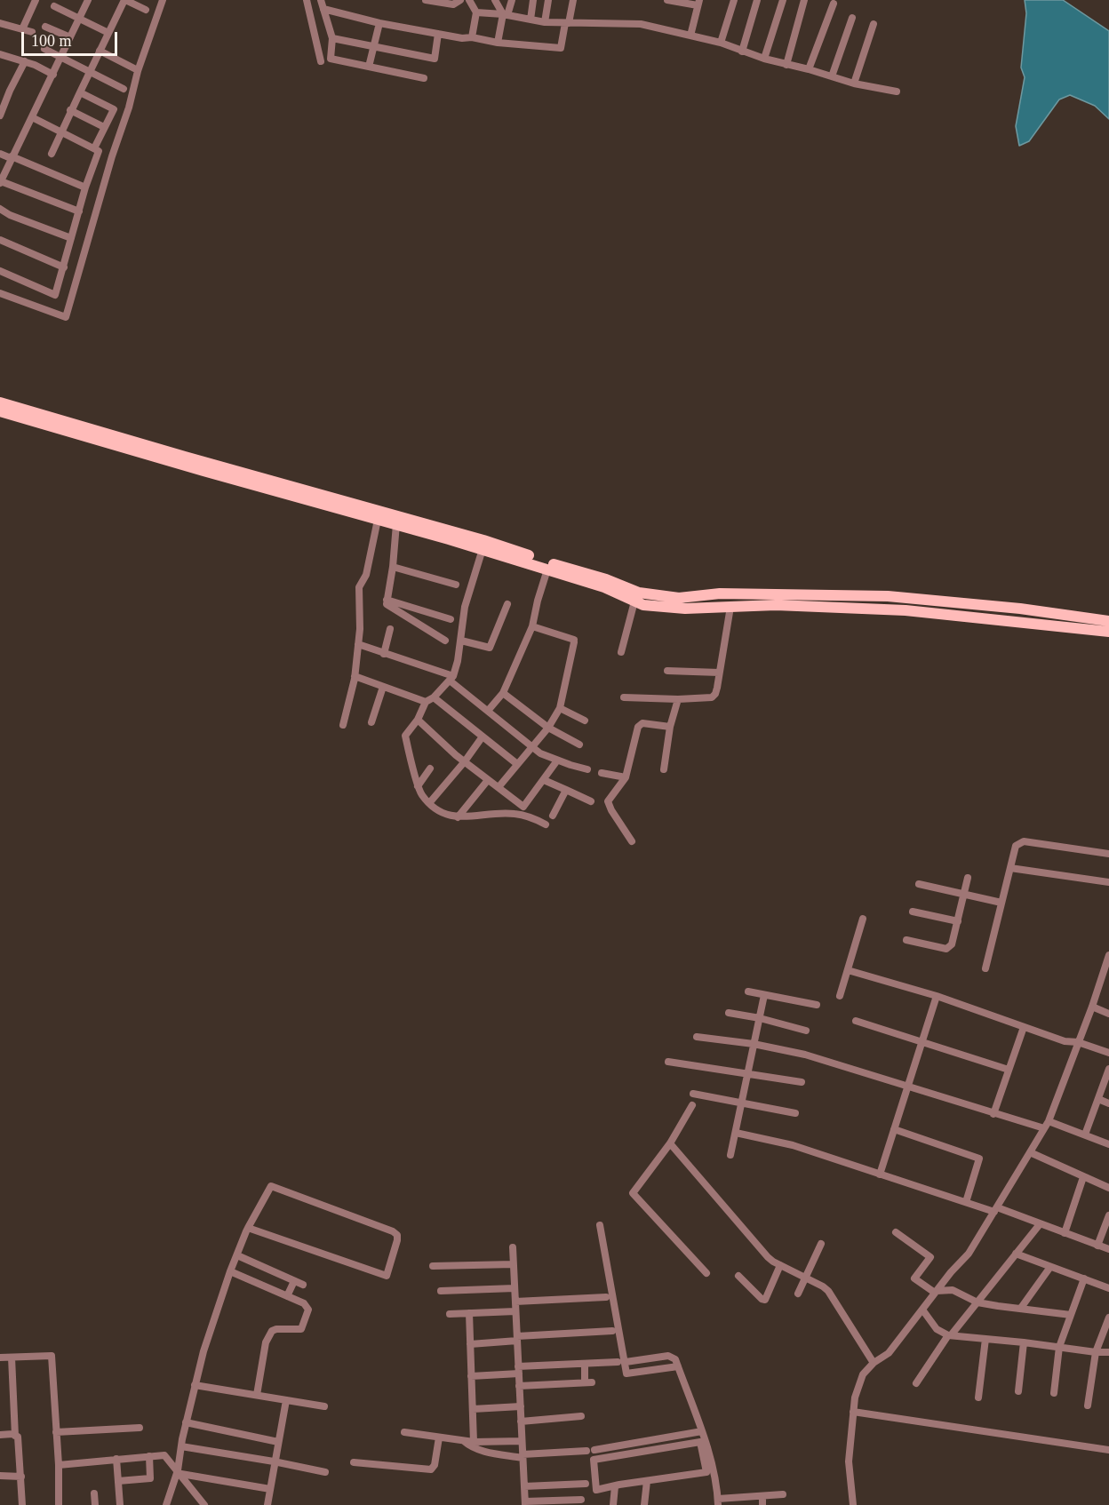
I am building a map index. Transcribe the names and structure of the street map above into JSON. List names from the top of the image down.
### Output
{
  "scale_bar": "100 m"
}
